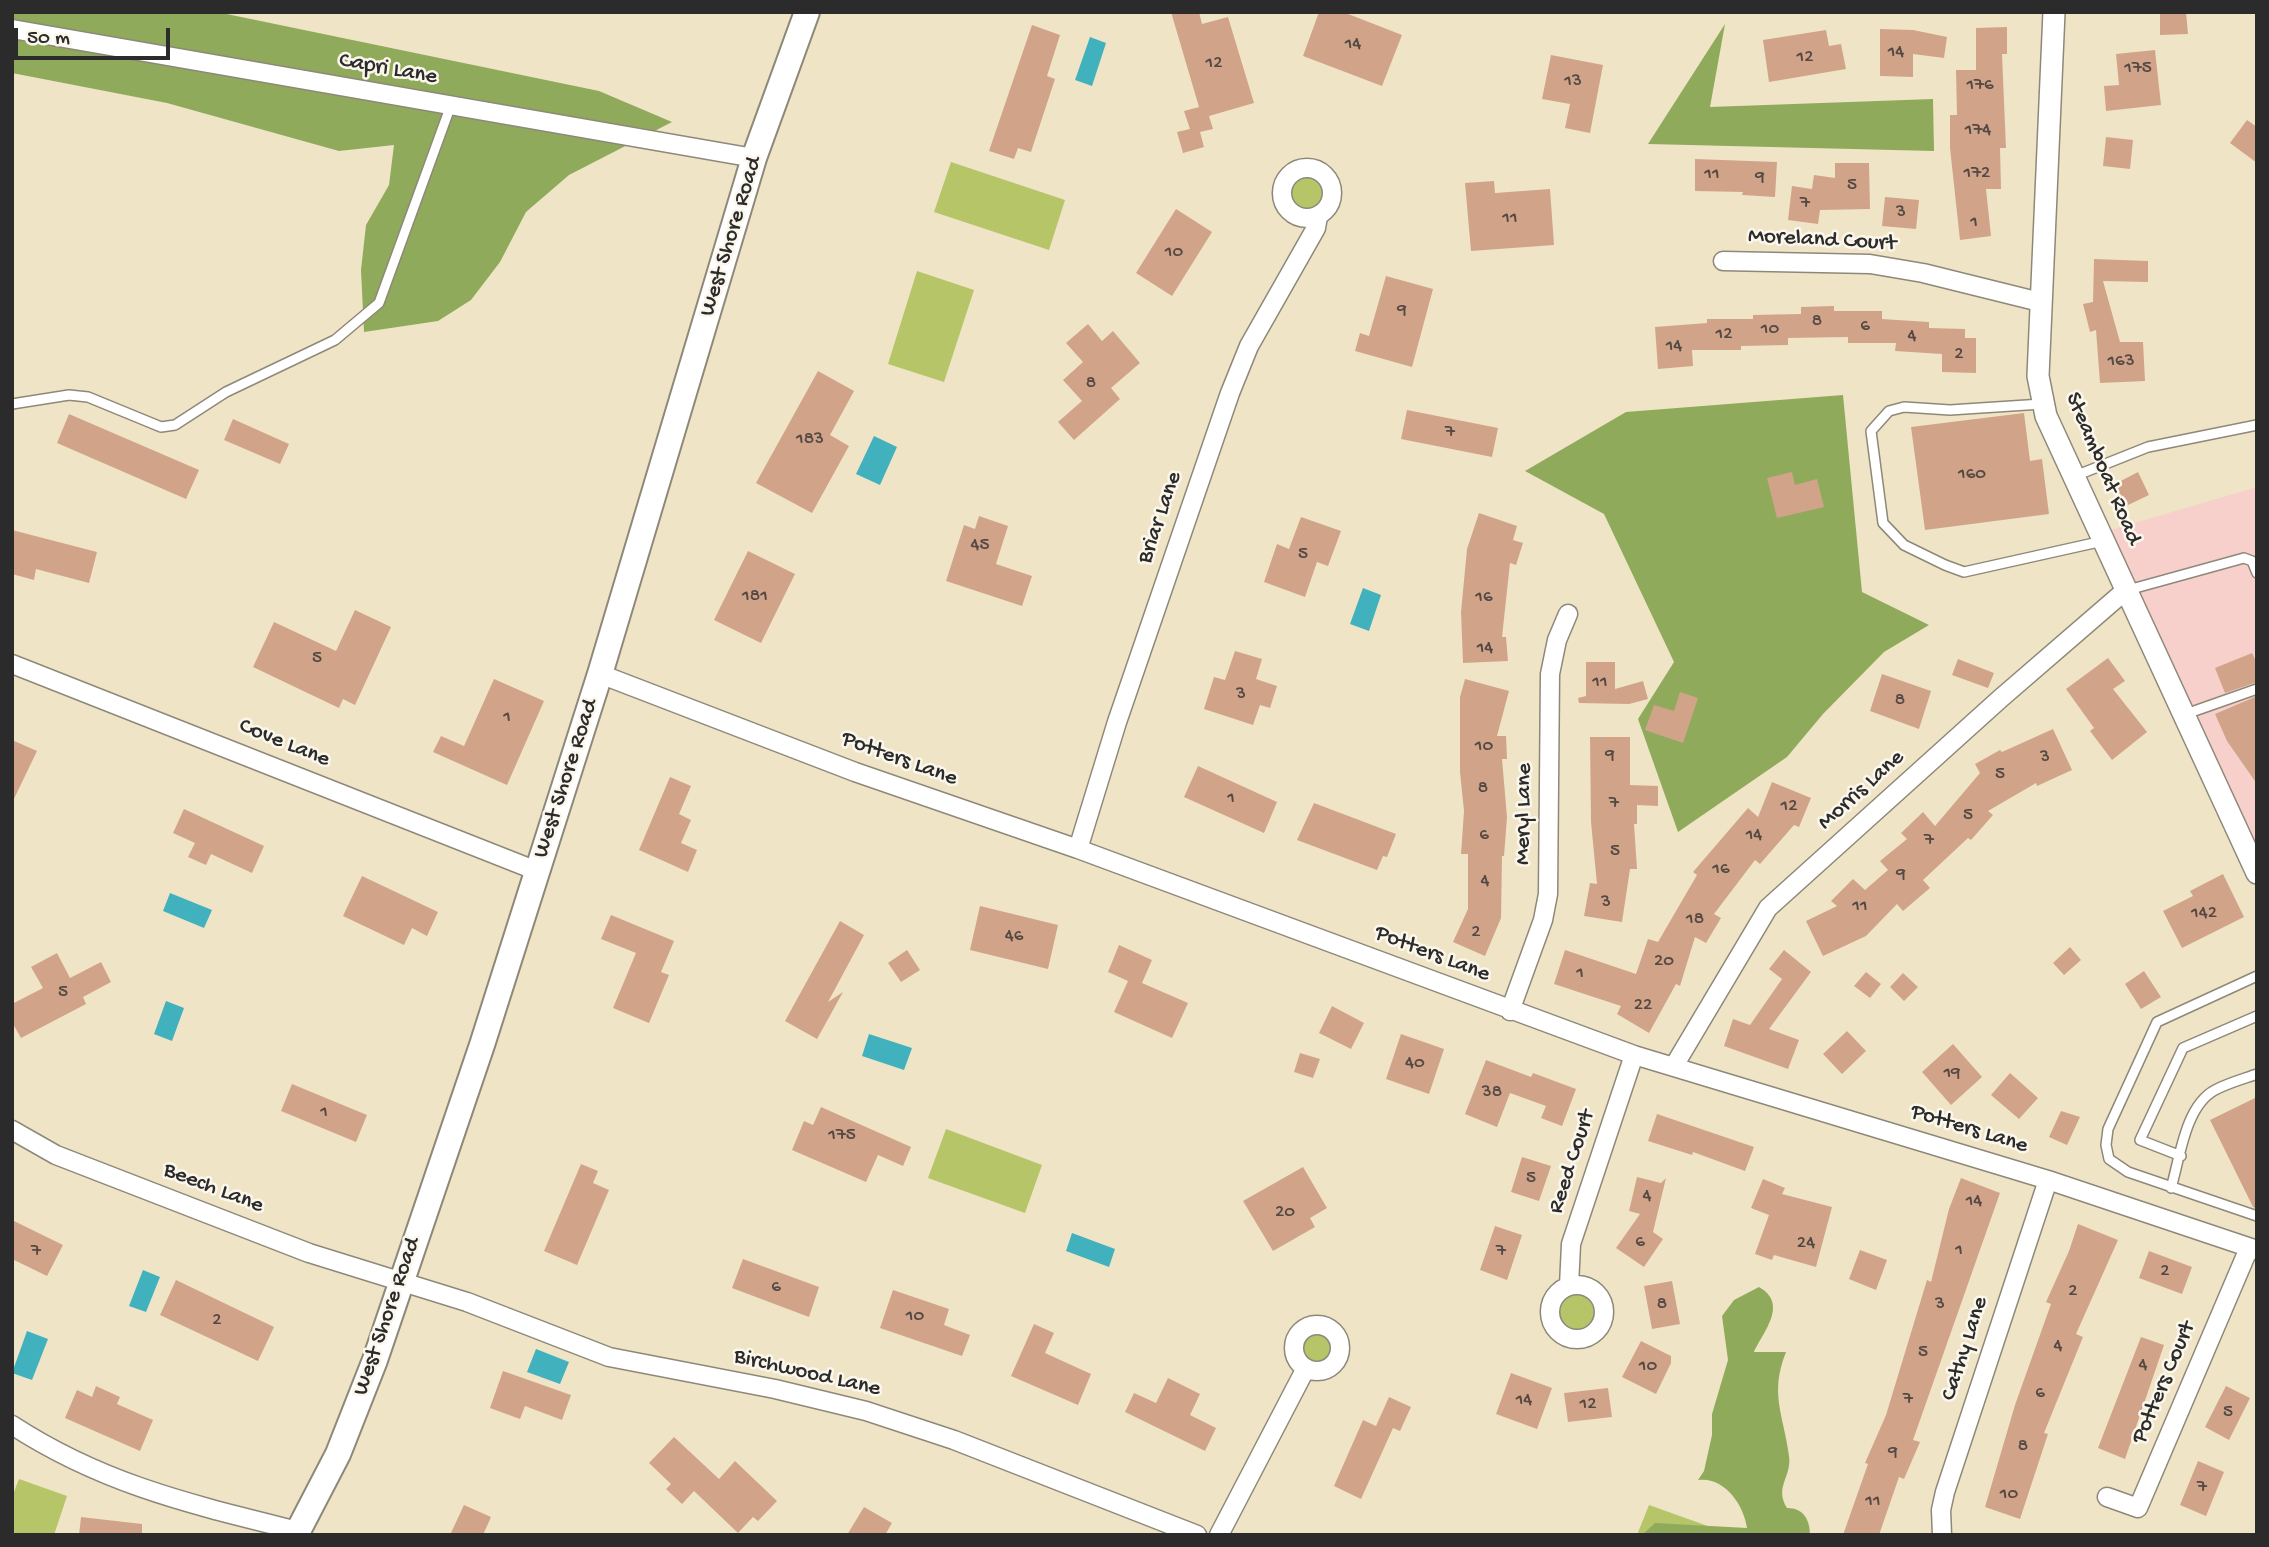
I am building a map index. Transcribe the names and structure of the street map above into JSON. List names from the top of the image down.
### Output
{
  "streets": {
    "main road": ["West Shore Road"],
    "street": [
      "Capri Lane",
      "Moreland Court",
      "Steamboat Road",
      "Briar Lane",
      "Cove Lane",
      "Potters Lane",
      "Morris Lane",
      "Meryl Lane",
      "Reed Court",
      "Beech Lane",
      "Cathy Lane",
      "Birchwood Lane",
      "Potters Court"
    ]
  },
  "crossings": [
    ["Capri Lane", "West Shore Road"],
    ["West Shore Road", "Cove Lane"],
    ["West Shore Road", "Potters Lane"],
    ["West Shore Road", "Beech Lane"],
    ["West Shore Road", "Birchwood Lane"],
    ["Moreland Court", "Steamboat Road"],
    ["Steamboat Road", "Morris Lane"],
    ["Briar Lane", "Potters Lane"],
    ["Potters Lane", "Morris Lane"],
    ["Potters Lane", "Meryl Lane"],
    ["Potters Lane", "Reed Court"],
    ["Potters Lane", "Cathy Lane"],
    ["Potters Lane", "Potters Court"],
    ["Beech Lane", "Birchwood Lane"]
  ],
  "house_numbers": [
    "14",
    "14",
    "12",
    "12",
    "175",
    "13",
    "176",
    "174",
    "172",
    "11",
    "9",
    "5",
    "7",
    "3",
    "11",
    "1",
    "10",
    "9",
    "8",
    "6",
    "10",
    "12",
    "4",
    "14",
    "2",
    "163",
    "8",
    "7",
    "183",
    "160",
    "45",
    "5",
    "181",
    "16",
    "14",
    "5",
    "11",
    "3",
    "8",
    "1",
    "10",
    "9",
    "3",
    "5",
    "8",
    "1",
    "7",
    "12",
    "5",
    "6",
    "14",
    "7",
    "5",
    "16",
    "9",
    "4",
    "3",
    "11",
    "142",
    "18",
    "2",
    "46",
    "20",
    "1",
    "5",
    "22",
    "40",
    "19",
    "38",
    "1",
    "175",
    "5",
    "4",
    "14",
    "20",
    "6",
    "24",
    "1",
    "7",
    "7",
    "2",
    "6",
    "2",
    "8",
    "3",
    "10",
    "2",
    "4",
    "5",
    "4",
    "10",
    "6",
    "7",
    "14",
    "12",
    "5",
    "8",
    "9",
    "7",
    "10",
    "11"
  ],
  "scale_bar": "50 m"
}
